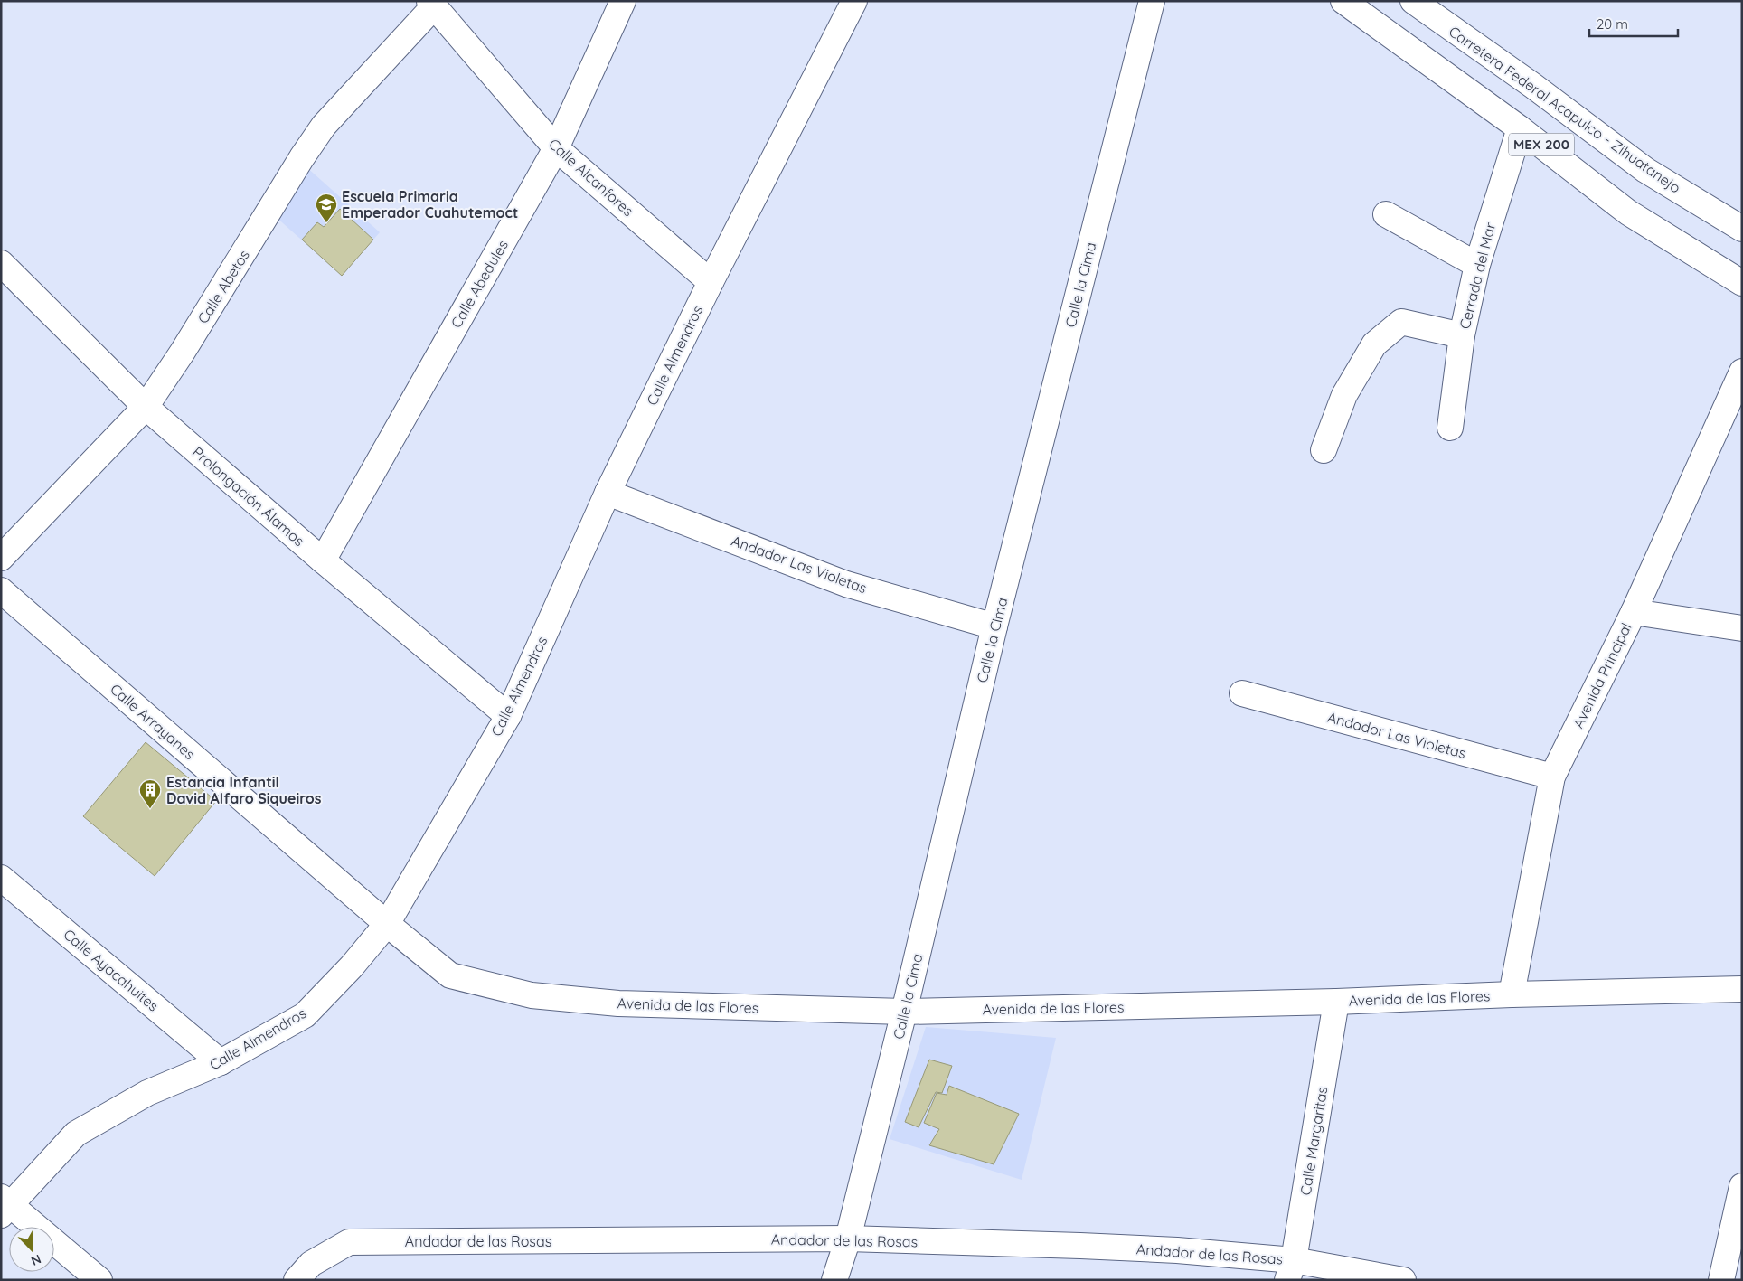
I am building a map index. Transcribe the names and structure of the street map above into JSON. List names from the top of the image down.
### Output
{
  "streets": {
    "street": [
      "Carretera Federal Acapulco - Zihuatanejo",
      "MEX 200",
      "Calle Alcanfores",
      "Cerrada del Mar",
      "Calle Abedules",
      "Calle la Cima",
      "Calle Abetos",
      "Calle Almendros",
      "Prolongación Álamos",
      "Andador Las Violetas",
      "Avenida Principal",
      "Calle Arrayanes",
      "Calle Ayacahuites",
      "Avenida de las Flores",
      "Calle Margaritas",
      "Andador de las Rosas"
    ]
  },
  "crossings": [
    ["MEX 200", "Cerrada del Mar"],
    ["Calle Alcanfores", "Calle Abedules"],
    ["Calle Alcanfores", "Calle Abetos"],
    ["Calle Alcanfores", "Calle Almendros"],
    ["Calle Abedules", "Prolongación Álamos"],
    ["Calle la Cima", "Andador Las Violetas"],
    ["Calle la Cima", "Avenida de las Flores"],
    ["Calle la Cima", "Andador de las Rosas"],
    ["Calle Abetos", "Prolongación Álamos"],
    ["Calle Almendros", "Prolongación Álamos"],
    ["Calle Almendros", "Andador Las Violetas"],
    ["Calle Almendros", "Calle Arrayanes"],
    ["Calle Almendros", "Calle Ayacahuites"],
    ["Calle Almendros", "Avenida de las Flores"],
    ["Andador Las Violetas", "Avenida Principal"],
    ["Avenida Principal", "Avenida de las Flores"],
    ["Calle Arrayanes", "Avenida de las Flores"],
    ["Avenida de las Flores", "Calle Margaritas"],
    ["Calle Margaritas", "Andador de las Rosas"]
  ],
  "places": {
    "school or university": ["Escuela Primaria Emperador Cuahutemoct"],
    "building": ["Estancia Infantil David Alfaro Siqueiros"]
  },
  "scale_bar": "20 m",
  "north": "bottom right"
}
